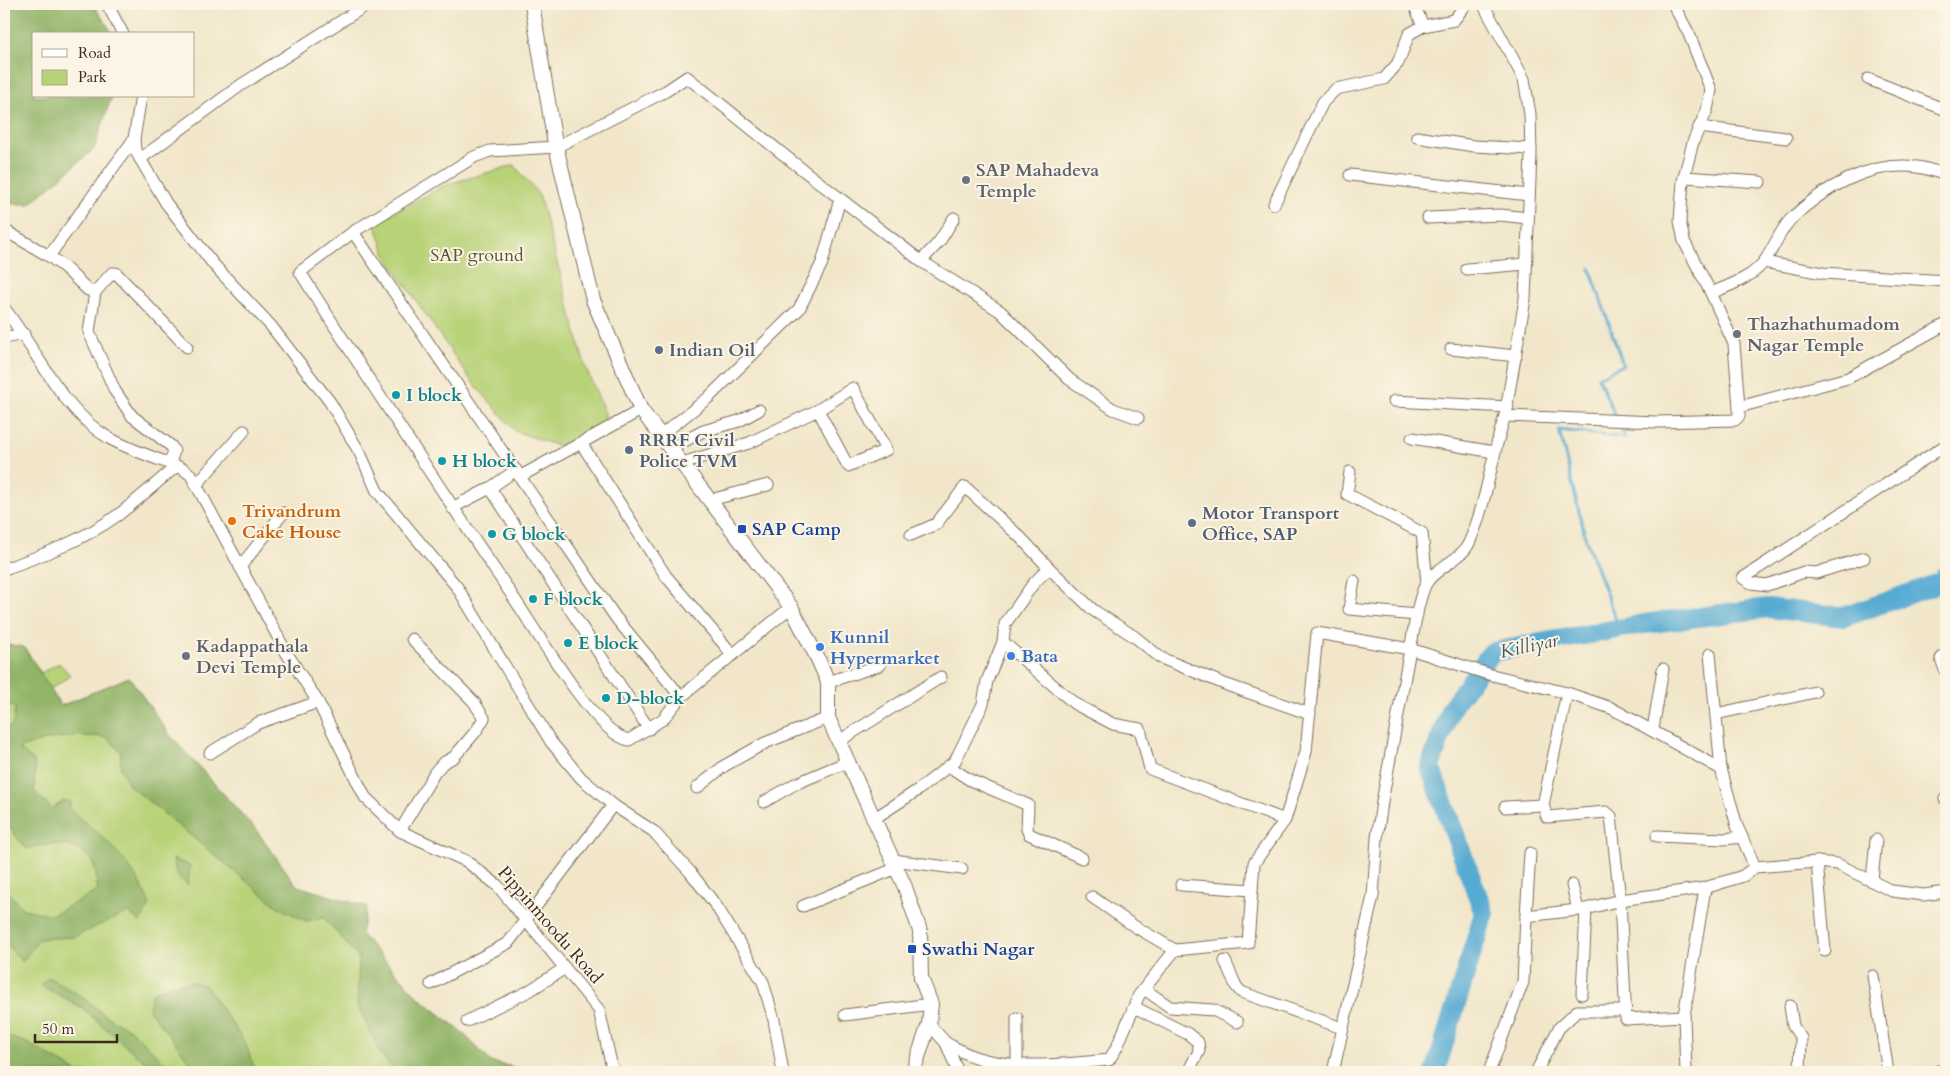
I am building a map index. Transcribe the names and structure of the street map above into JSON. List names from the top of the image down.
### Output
{
  "streets": {
    "street": ["Pippinmoodu Road"]
  },
  "water": ["Killiyar"],
  "parks": ["SAP ground"],
  "places": {
    "other": [
      "SAP Mahadeva Temple",
      "Thazhathumadom Nagar Temple",
      "Indian Oil",
      "I block",
      "RRRF Civil Police TVM",
      "H block",
      "Trivandrum Cake House",
      "Motor Transport Office, SAP",
      "G block",
      "F block",
      "E block",
      "Kunnil Hypermarket",
      "Kadappathala Devi Temple",
      "Bata",
      "D-block"
    ],
    "transit": ["SAP Camp", "Swathi Nagar"]
  },
  "legend": ["Road", "Park"],
  "scale_bar": "50 m"
}
